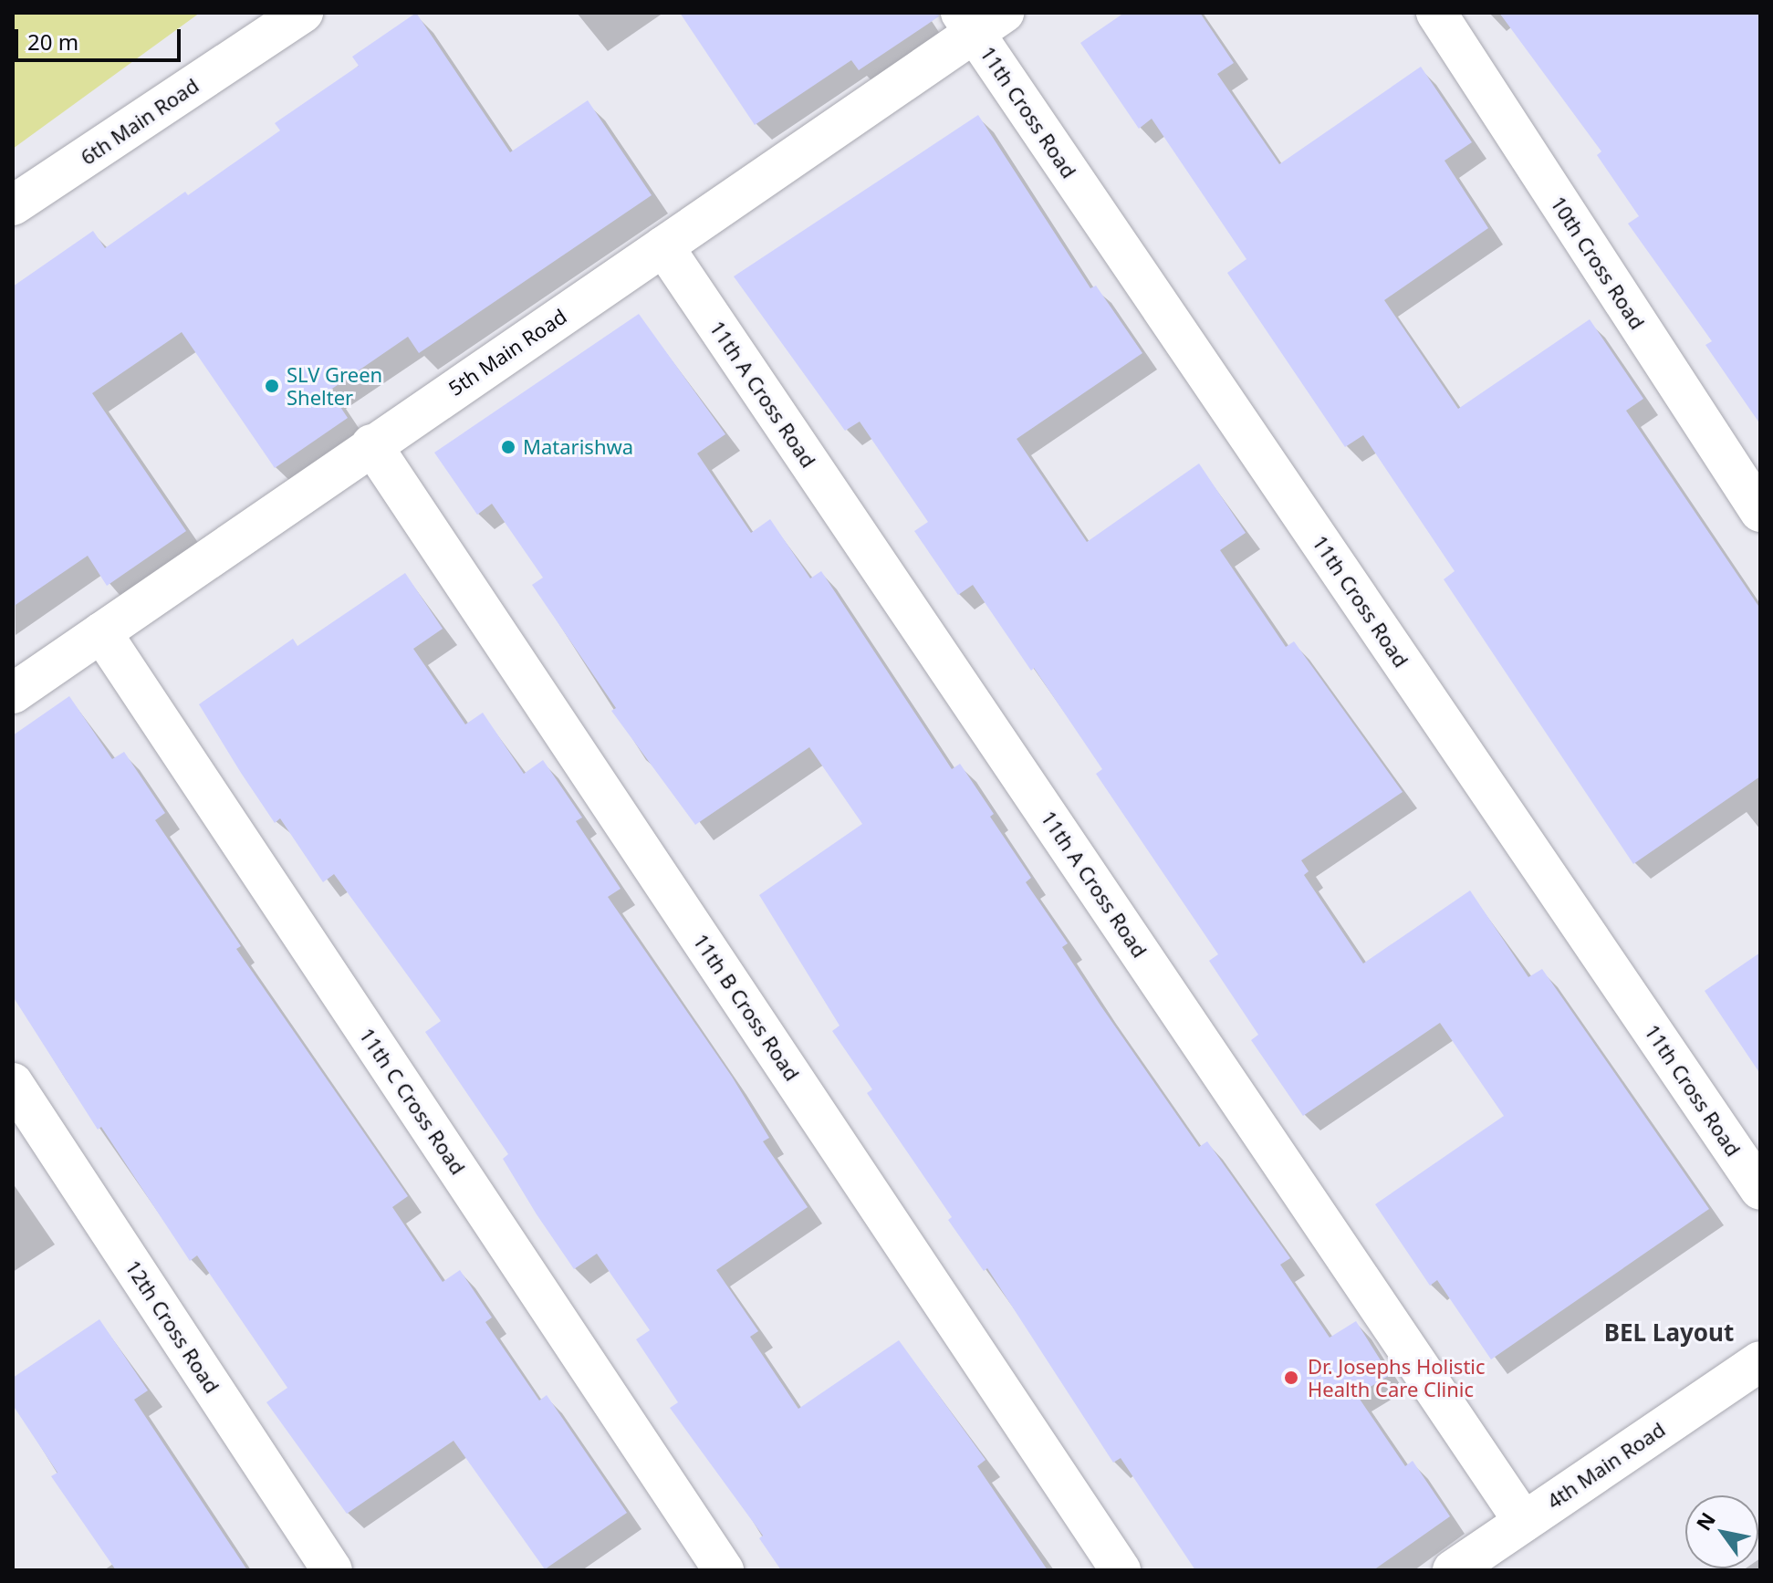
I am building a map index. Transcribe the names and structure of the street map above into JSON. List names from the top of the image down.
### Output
{
  "streets": {
    "street": [
      "11th Cross Road",
      "6th Main Road",
      "10th Cross Road",
      "5th Main Road",
      "11th A Cross Road",
      "11th B Cross Road",
      "11th C Cross Road",
      "12th Cross Road",
      "4th Main Road"
    ]
  },
  "crossings": [
    ["11th Cross Road", "5th Main Road"],
    ["5th Main Road", "11th A Cross Road"],
    ["5th Main Road", "11th B Cross Road"],
    ["5th Main Road", "11th C Cross Road"],
    ["11th A Cross Road", "4th Main Road"]
  ],
  "districts": ["BEL Layout"],
  "places": ["SLV Green Shelter", "Matarishwa", "Dr. Josephs Holistic Health Care Clinic"],
  "scale_bar": "20 m",
  "north": "top left"
}
